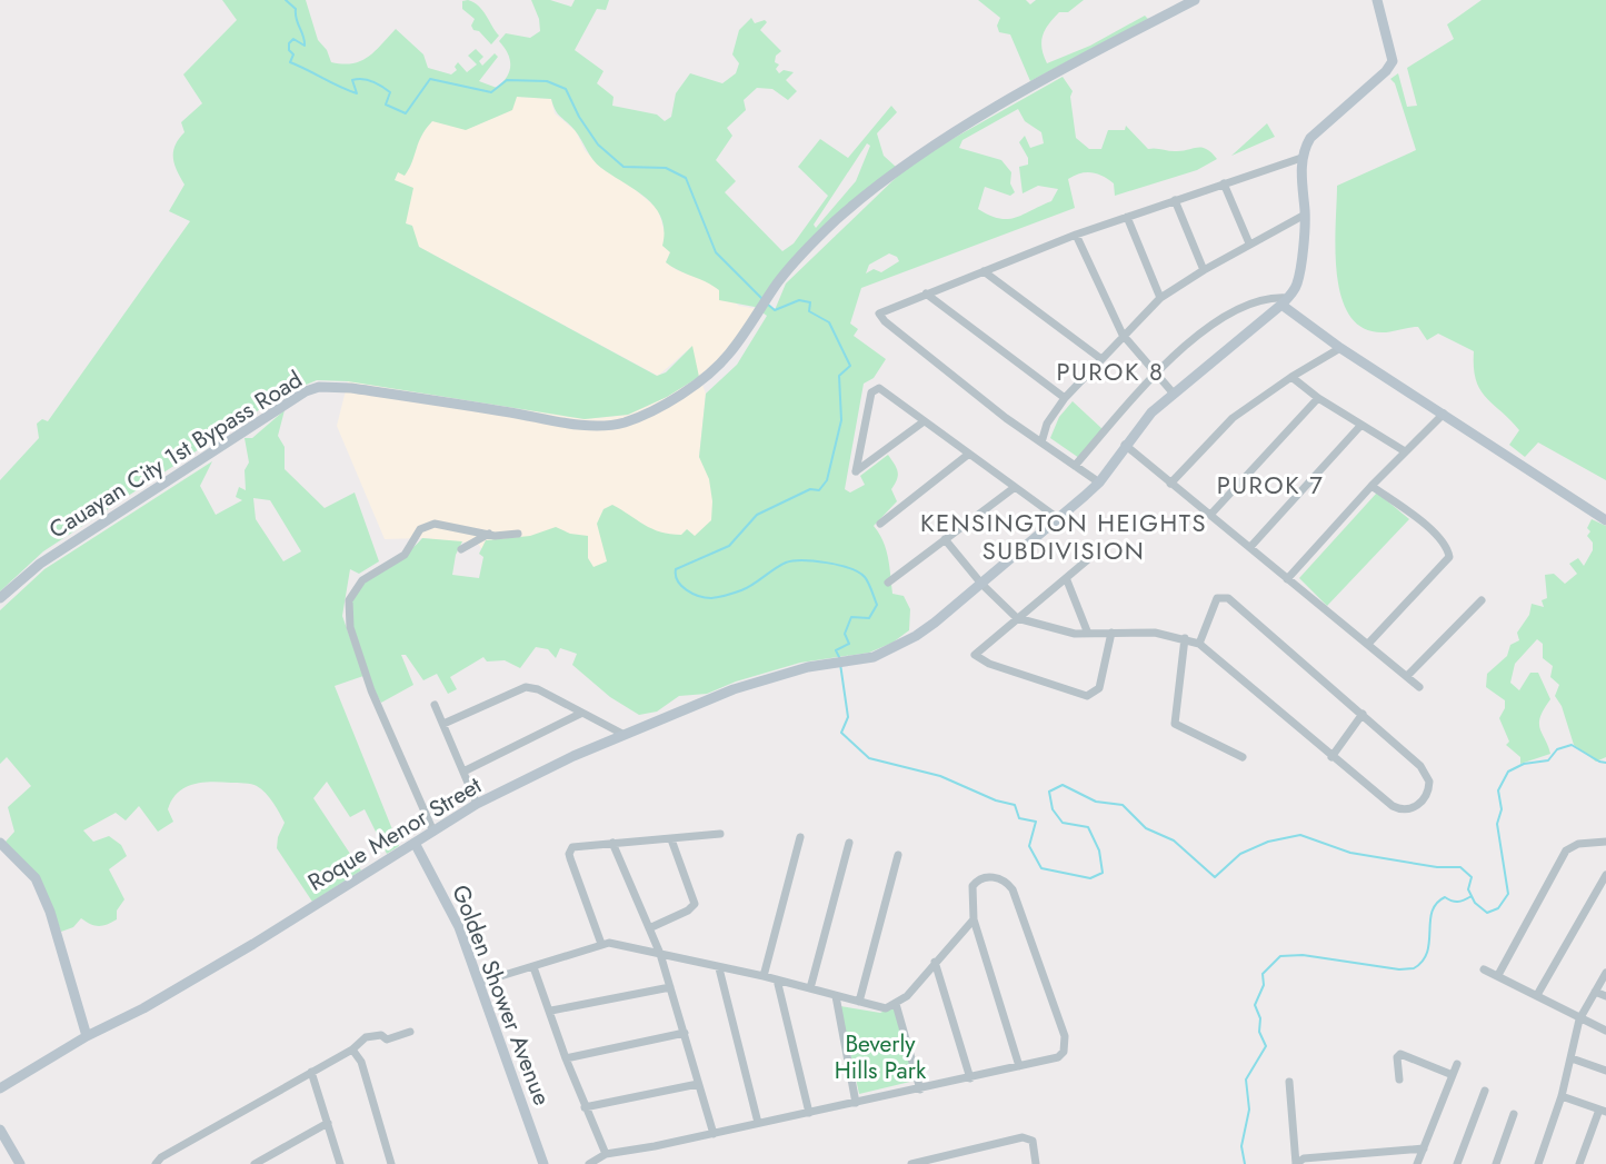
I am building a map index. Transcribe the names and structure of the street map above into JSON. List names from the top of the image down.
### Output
{
  "streets": {
    "street": ["Cauayan City 1st Bypass Road", "Roque Menor Street", "Golden Shower Avenue"]
  },
  "crossings": [
    ["Roque Menor Street", "Golden Shower Avenue"]
  ],
  "districts": ["PUROK 8", "PUROK 7", "KENSINGTON HEIGHTS SUBDIVISION"],
  "parks": ["Beverly Hills Park"]
}
